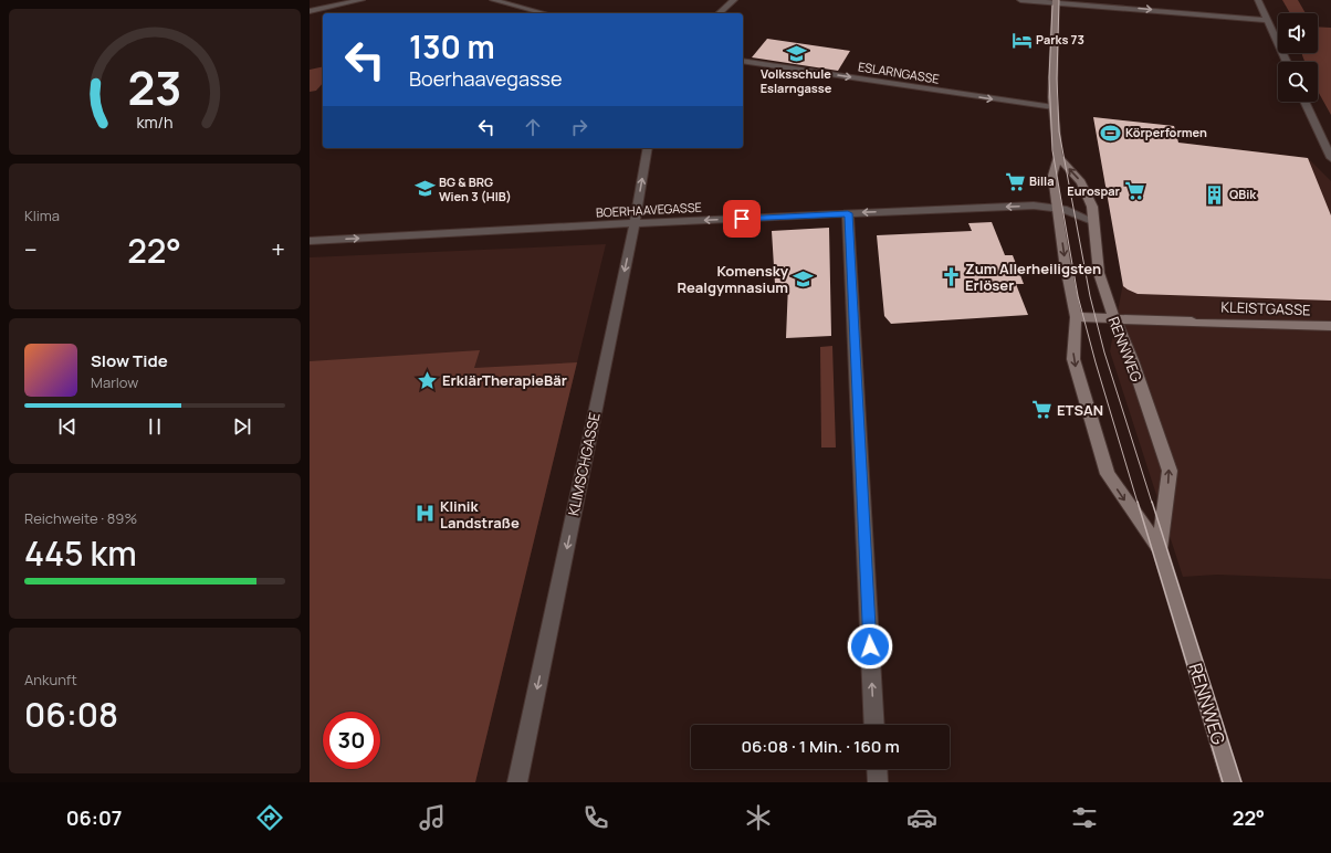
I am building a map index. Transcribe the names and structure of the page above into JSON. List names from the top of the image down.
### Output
{
  "streets": {
    "main road": ["KLEISTGASSE", "RENNWEG"],
    "street": ["ESLARNGASSE", "BOERHAAVEGASSE", "KLIMSCHGASSE"]
  },
  "crossings": [
    ["ESLARNGASSE", "RENNWEG"],
    ["BOERHAAVEGASSE", "RENNWEG"],
    ["BOERHAAVEGASSE", "KLIMSCHGASSE"],
    ["KLEISTGASSE", "RENNWEG"]
  ],
  "one_way": ["ESLARNGASSE"],
  "places": {
    "hotel": ["Parks 73"],
    "school or university": ["Volksschule Eslarngasse", "BG & BRG Wien 3 (HIB)", "Komensky Realgymnasium"],
    "sports": ["Körperformen"],
    "supermarket": ["Billa", "Eurospar", "ETSAN"],
    "building": ["QBik"],
    "church": ["Zum Allerheiligsten Erlöser"],
    "place": ["ErklärTherapieBär"],
    "hospital": ["Klinik Landstraße"]
  },
  "page": {
    "turn": ["130 m", "Boerhaavegasse"],
    "tile": [
      "Klima",
      ["Reichweite · 89%", "445 km"],
      ["Ankunft", "06:08"]
    ],
    "heat": ["−", "22°", "+"],
    "song": ["Slow Tide", "Marlow"],
    "limit": "30",
    "trip": "06:08 · 1 Min. · 160 m",
    "tabs": ["06:07", "22°"],
    "gauge": ["23", "km/h"]
  }
}
